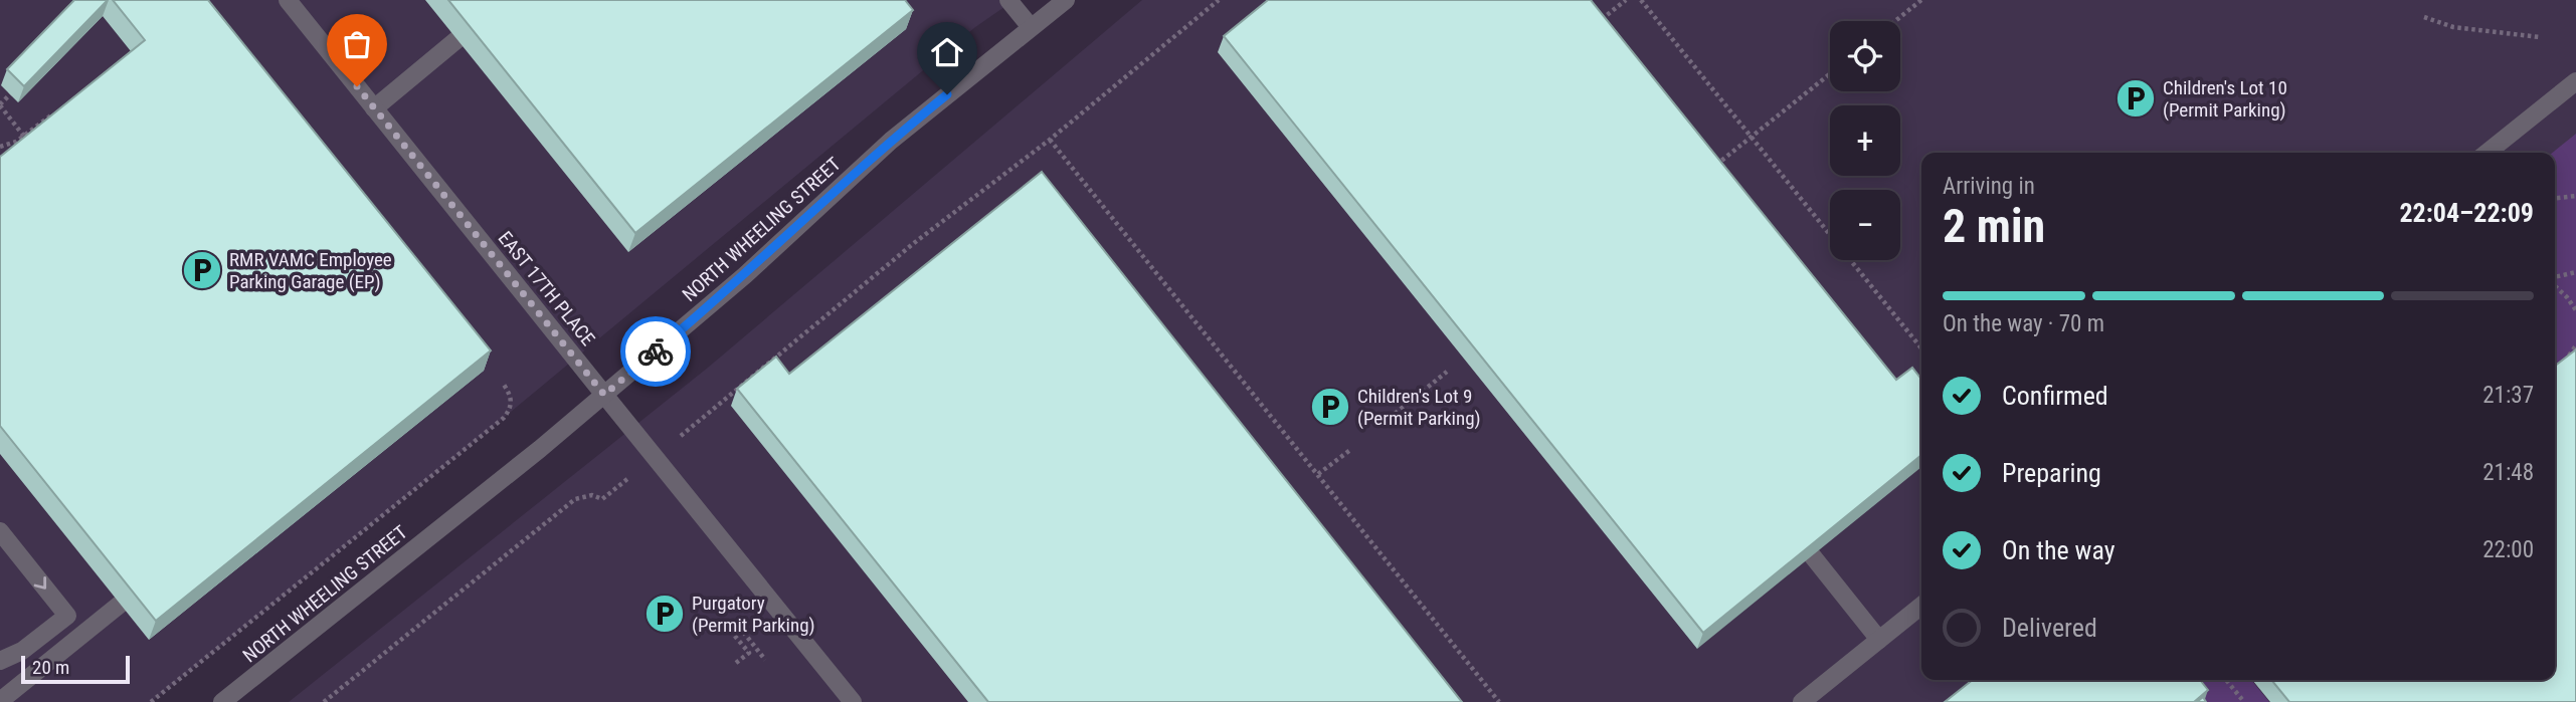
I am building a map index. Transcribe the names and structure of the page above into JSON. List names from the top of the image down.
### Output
{
  "streets": {
    "street": ["NORTH WHEELING STREET", "EAST 17TH PLACE"]
  },
  "crossings": [
    ["NORTH WHEELING STREET", "EAST 17TH PLACE"]
  ],
  "places": {
    "parking": [
      "Children's Lot 10 (Permit Parking)",
      "RMR VAMC Employee Parking Garage (EP)",
      "Children's Lot 9 (Permit Parking)",
      "Purgatory (Permit Parking)"
    ]
  },
  "scale_bar": "20 m",
  "page": {
    "map_buttons": ["+", "−"],
    "heading": ["2 min", "Arriving in", "22:04–22:09"],
    "bar": "On the way · 70 m",
    "list": [
      ["Confirmed", "21:37"],
      ["Preparing", "21:48"],
      ["On the way", "22:00"],
      "Delivered"
    ],
    "scale": "20 m"
  }
}
